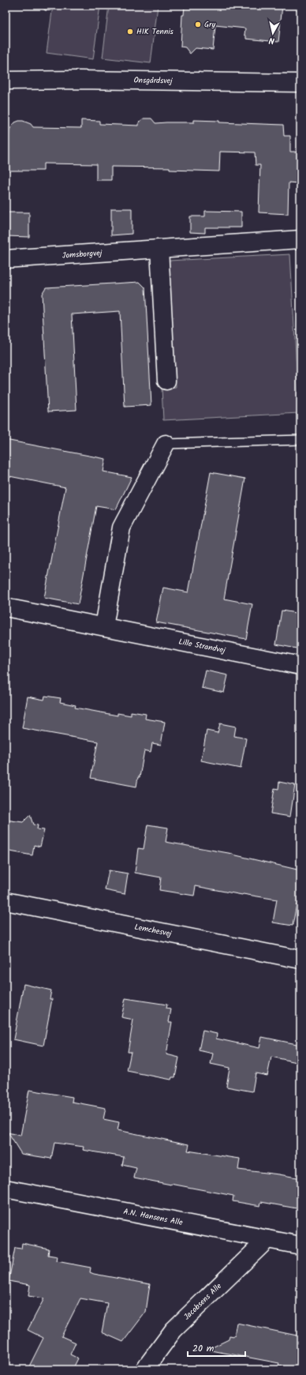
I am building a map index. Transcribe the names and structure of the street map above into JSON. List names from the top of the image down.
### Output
{
  "streets": {
    "street": [
      "Onsgårdsvej",
      "Jomsborgvej",
      "Lille Strandvej",
      "Lemchesvej",
      "A.N. Hansens Alle",
      "Jacobsens Alle"
    ]
  },
  "crossings": [
    ["A.N. Hansens Alle", "Jacobsens Alle"]
  ],
  "places": ["Gry", "HIK Tennis"],
  "scale_bar": "20 m",
  "north": "bottom"
}
